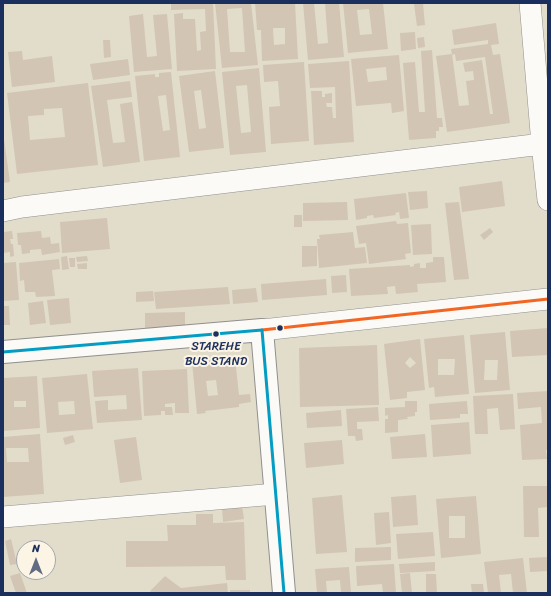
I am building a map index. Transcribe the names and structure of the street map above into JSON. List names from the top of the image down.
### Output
{
  "places": ["STAREHE BUS STAND"],
  "north": "top"
}
